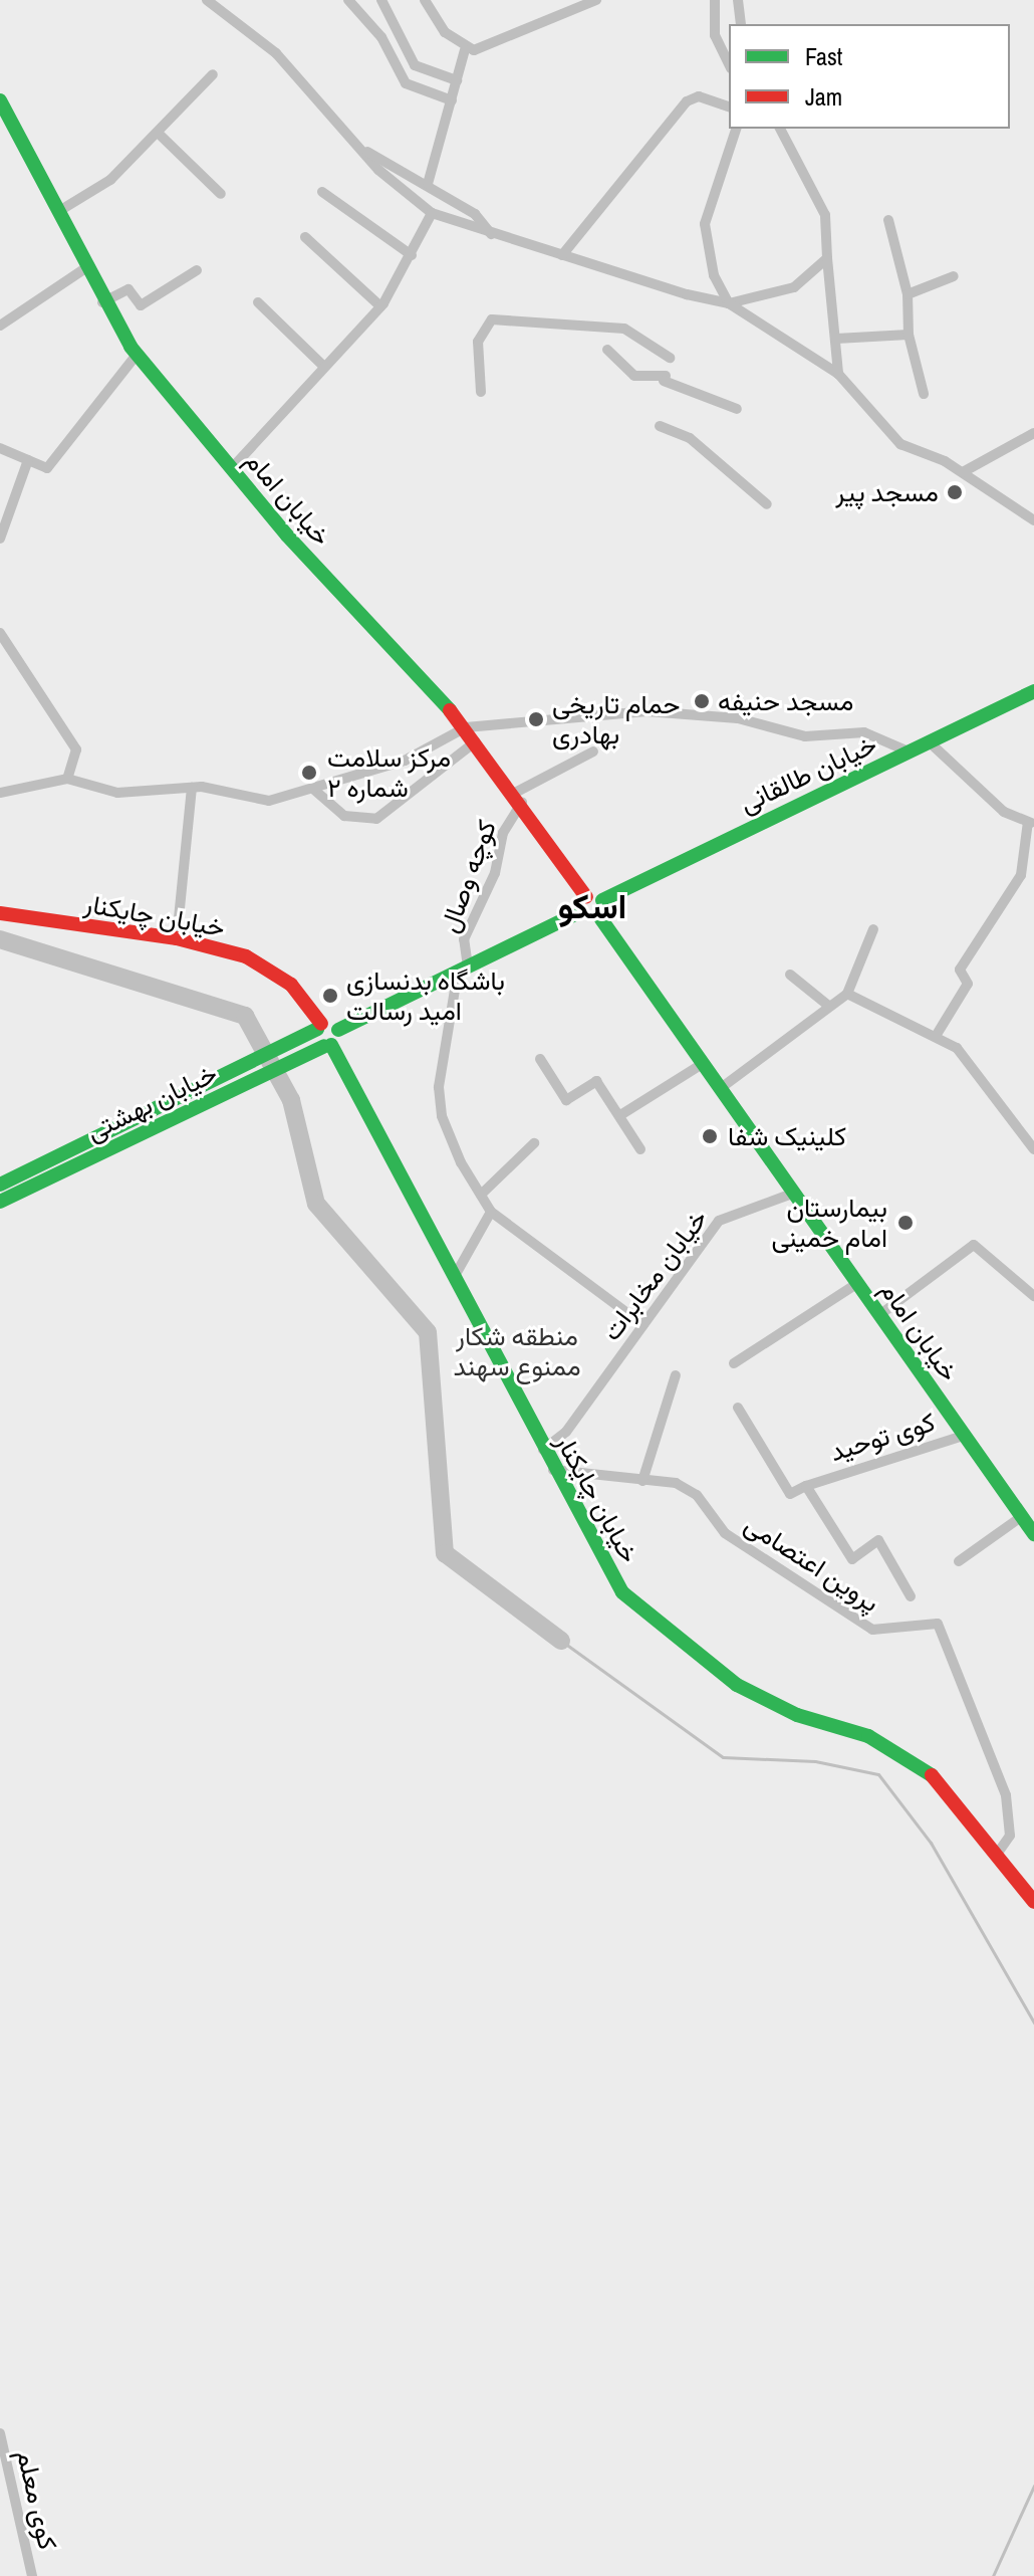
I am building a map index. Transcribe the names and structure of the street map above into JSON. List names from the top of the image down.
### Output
{
  "streets": {
    "main road": [
      "خیابان امام",
      "خیابان طالقانی",
      "خیابان چایکنار",
      "خیابان بهشتی"
    ],
    "street": [
      "کوچه وصال",
      "خیابان مخابرات",
      "کوی توحید",
      "پروین اعتصامی",
      "کوی معلم"
    ]
  },
  "crossings": [
    ["خیابان امام", "کوچه وصال"],
    ["خیابان امام", "خیابان مخابرات"],
    ["خیابان امام", "کوی توحید"],
    ["خیابان چایکنار", "خیابان بهشتی"],
    ["خیابان چایکنار", "خیابان مخابرات"],
    ["خیابان چایکنار", "پروین اعتصامی"]
  ],
  "districts": ["اسکو"],
  "parks": ["منطقه شکار ممنوع سهند"],
  "places": [
    "مسجد پیر",
    "مسجد حنیفه",
    "حمام تاریخی بهادری",
    "مرکز سلامت شماره ۲",
    "باشگاه بدنسازی امید رسالت",
    "کلینیک شفا",
    "بیمارستان امام خمینی"
  ],
  "legend": ["Fast", "Jam"]
}
